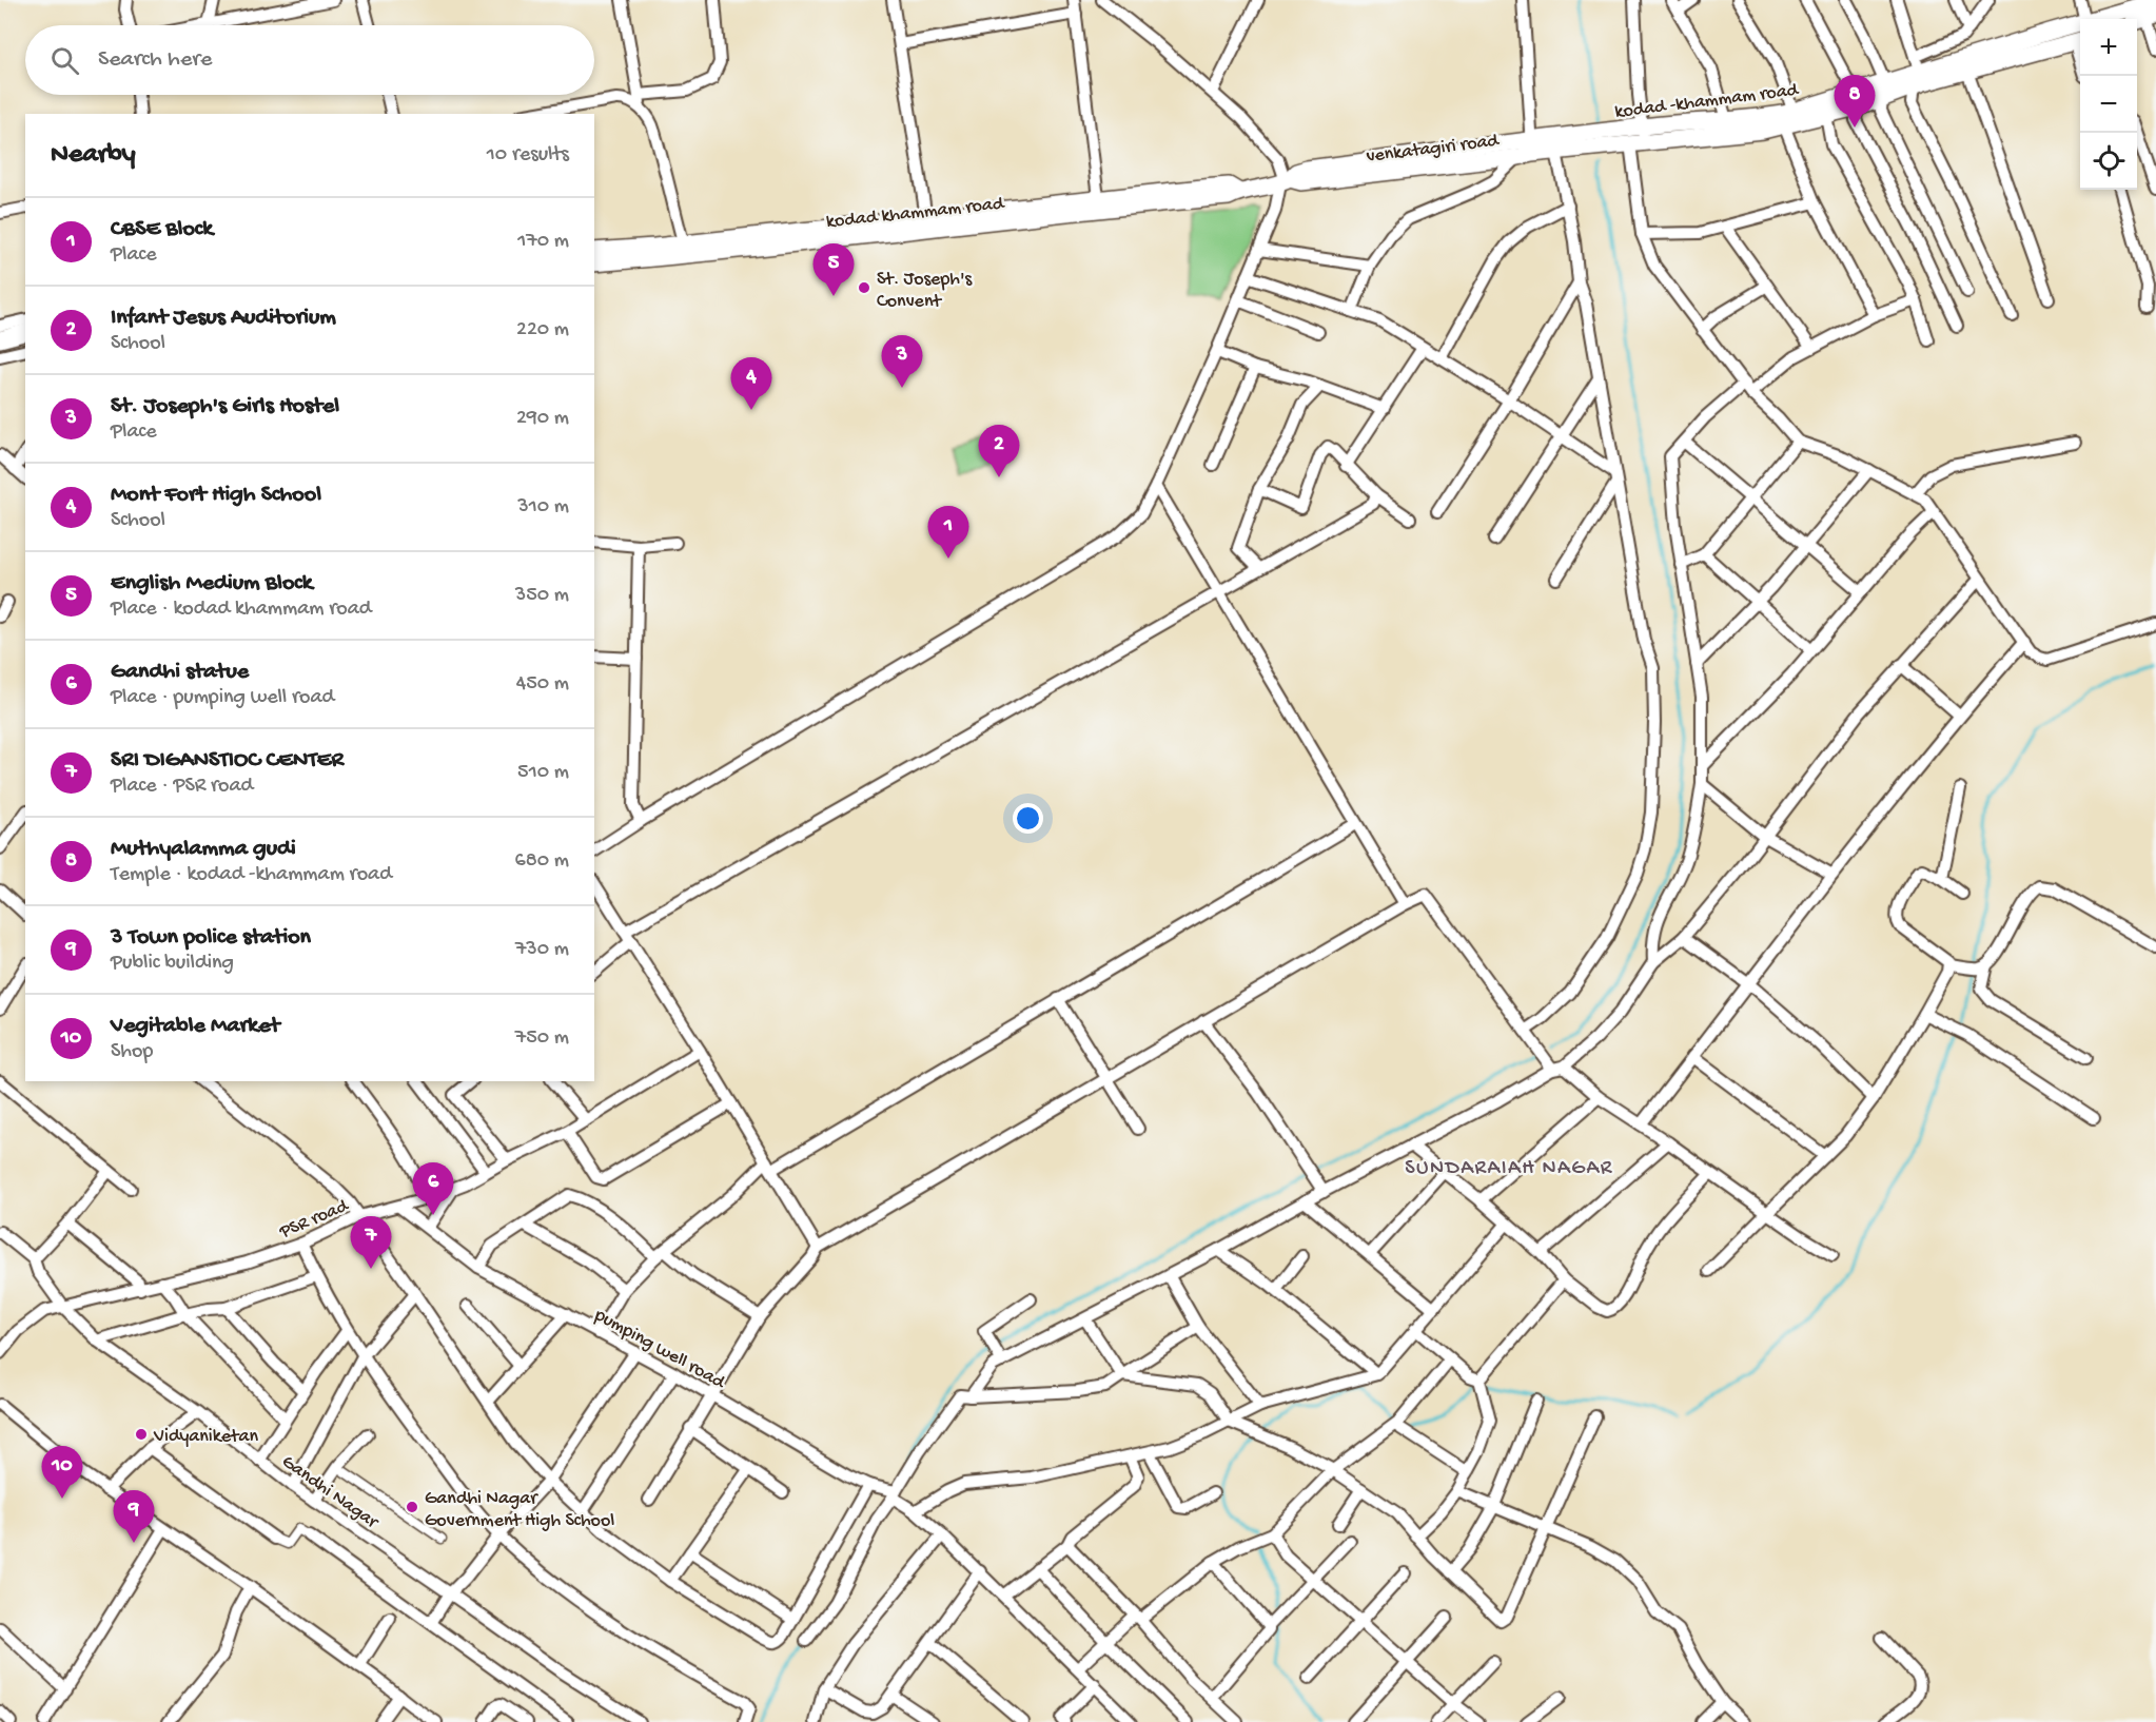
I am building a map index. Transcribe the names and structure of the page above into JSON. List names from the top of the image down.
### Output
{
  "streets": {
    "main road": ["kodad -khammam road", "venkatagiri road", "kodad khammam road"],
    "street": ["PSR road", "pumping well road", "Gandhi Nagar"]
  },
  "crossings": [
    ["kodad -khammam road", "venkatagiri road"],
    ["venkatagiri road", "kodad khammam road"],
    ["PSR road", "pumping well road"],
    ["PSR road", "Gandhi Nagar"]
  ],
  "districts": ["SUNDARAIAH NAGAR"],
  "places": ["St. Joseph's Convent", "Vidyaniketan", "Gandhi Nagar Government High School"],
  "page": {
    "map_buttons": ["+", "−"],
    "search": "Search here",
    "pins": [
      "8",
      "5",
      "3",
      "4",
      "2",
      "1",
      "6",
      "7",
      "10",
      "9"
    ],
    "heading": ["Nearby", "10 results"],
    "list": [
      {
        "mark": "1",
        "name": "CBSE Block",
        "note": "Place",
        "value": "170 m"
      },
      {
        "mark": "2",
        "name": "Infant Jesus Auditorium",
        "note": "School",
        "value": "220 m"
      },
      {
        "mark": "3",
        "name": "St. Joseph's Girls Hostel",
        "note": "Place",
        "value": "290 m"
      },
      {
        "mark": "4",
        "name": "Mont Fort High School",
        "note": "School",
        "value": "310 m"
      },
      {
        "mark": "5",
        "name": "English Medium Block",
        "note": "Place · kodad khammam road",
        "value": "350 m"
      },
      {
        "mark": "6",
        "name": "Gandhi statue",
        "note": "Place · pumping well road",
        "value": "450 m"
      },
      {
        "mark": "7",
        "name": "SRI DIGANSTIOC CENTER",
        "note": "Place · PSR road",
        "value": "510 m"
      },
      {
        "mark": "8",
        "name": "Muthyalamma gudi",
        "note": "Temple · kodad -khammam road",
        "value": "680 m"
      },
      {
        "mark": "9",
        "name": "3 Town police station",
        "note": "Public building",
        "value": "730 m"
      },
      {
        "mark": "10",
        "name": "Vegitable Market",
        "note": "Shop",
        "value": "750 m"
      }
    ]
  }
}
